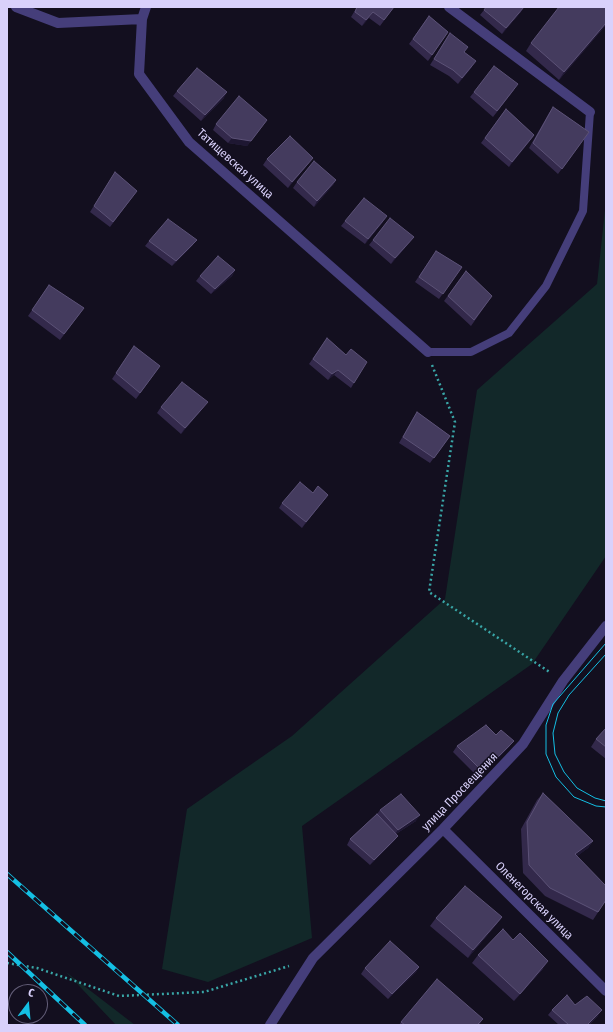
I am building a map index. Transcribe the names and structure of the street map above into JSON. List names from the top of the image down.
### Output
{
  "streets": {
    "street": ["Татищевская улица", "улица Просвещения", "Оленегорская улица"]
  },
  "crossings": [
    ["улица Просвещения", "Оленегорская улица"]
  ],
  "north": "top"
}
